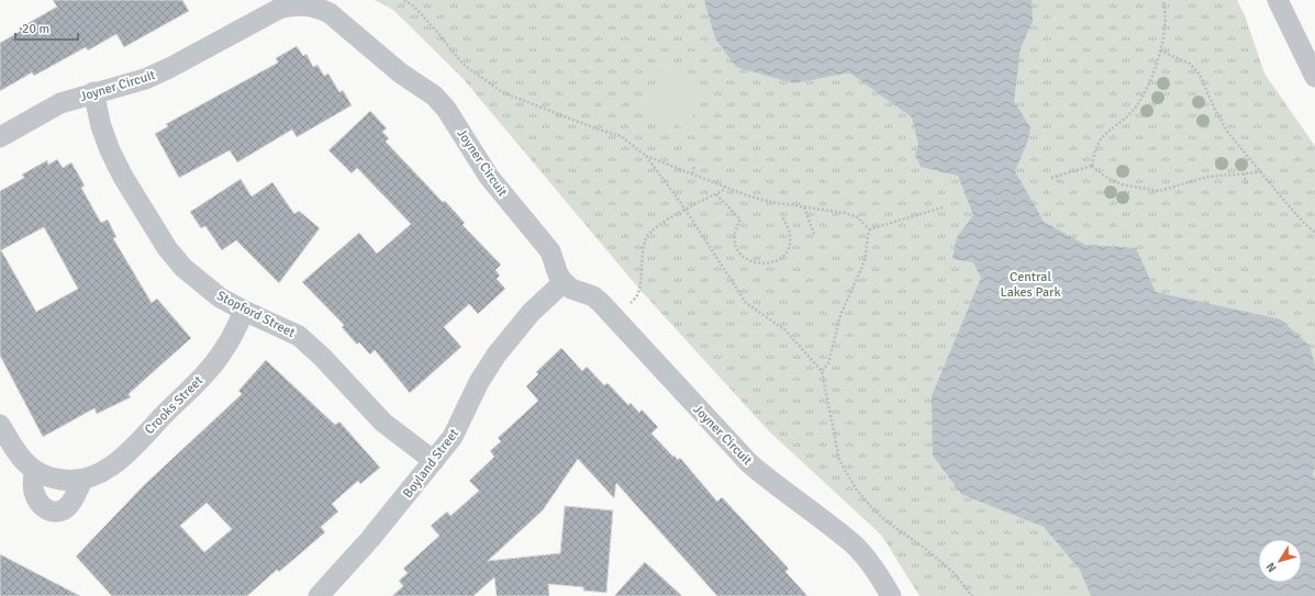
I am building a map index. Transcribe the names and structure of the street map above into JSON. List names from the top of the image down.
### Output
{
  "streets": {
    "street": [
      "Joyner Circuit",
      "Stopford Street",
      "Crooks Street",
      "Boyland Street"
    ]
  },
  "crossings": [
    ["Joyner Circuit", "Stopford Street"],
    ["Joyner Circuit", "Boyland Street"],
    ["Stopford Street", "Crooks Street"],
    ["Stopford Street", "Boyland Street"]
  ],
  "parks": ["Central Lakes Park"],
  "scale_bar": "20 m",
  "north": "bottom left"
}
